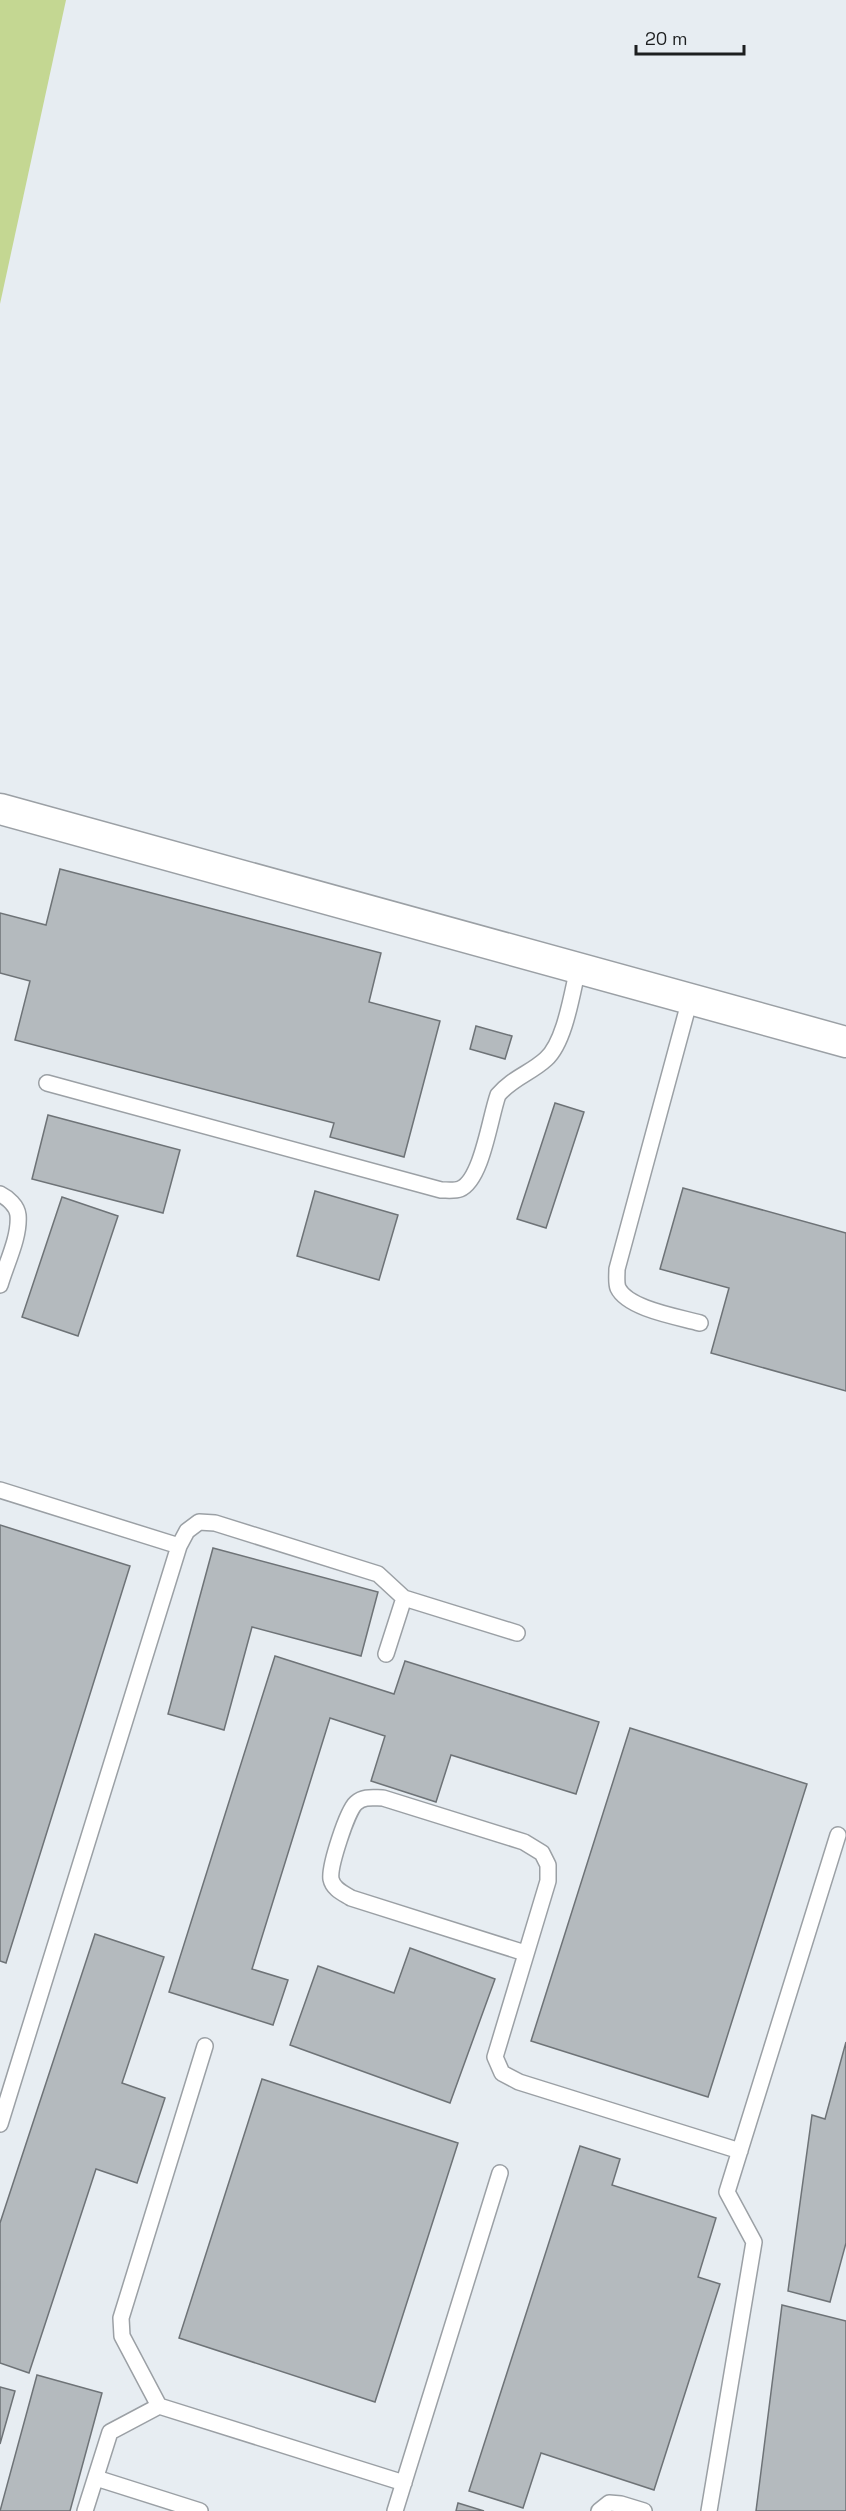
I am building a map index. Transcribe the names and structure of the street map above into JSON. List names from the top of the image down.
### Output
{
  "scale_bar": "20 m"
}
